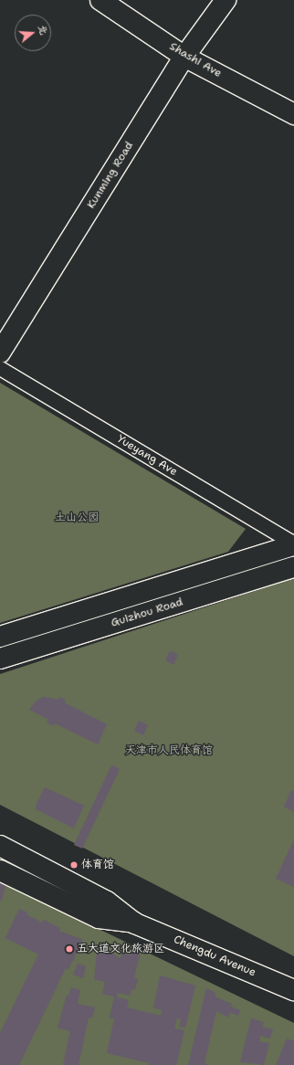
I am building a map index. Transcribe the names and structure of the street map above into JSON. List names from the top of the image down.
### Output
{
  "streets": {
    "street": [
      "Shashi Ave",
      "Kunming Road",
      "Yueyang Ave",
      "Guizhou Road",
      "Chengdu Avenue"
    ]
  },
  "crossings": [
    ["Shashi Ave", "Kunming Road"],
    ["Yueyang Ave", "Guizhou Road"]
  ],
  "parks": ["土山公园", "天津市人民体育馆"],
  "places": ["体育馆", "五大道文化旅游区"],
  "north": "right"
}
